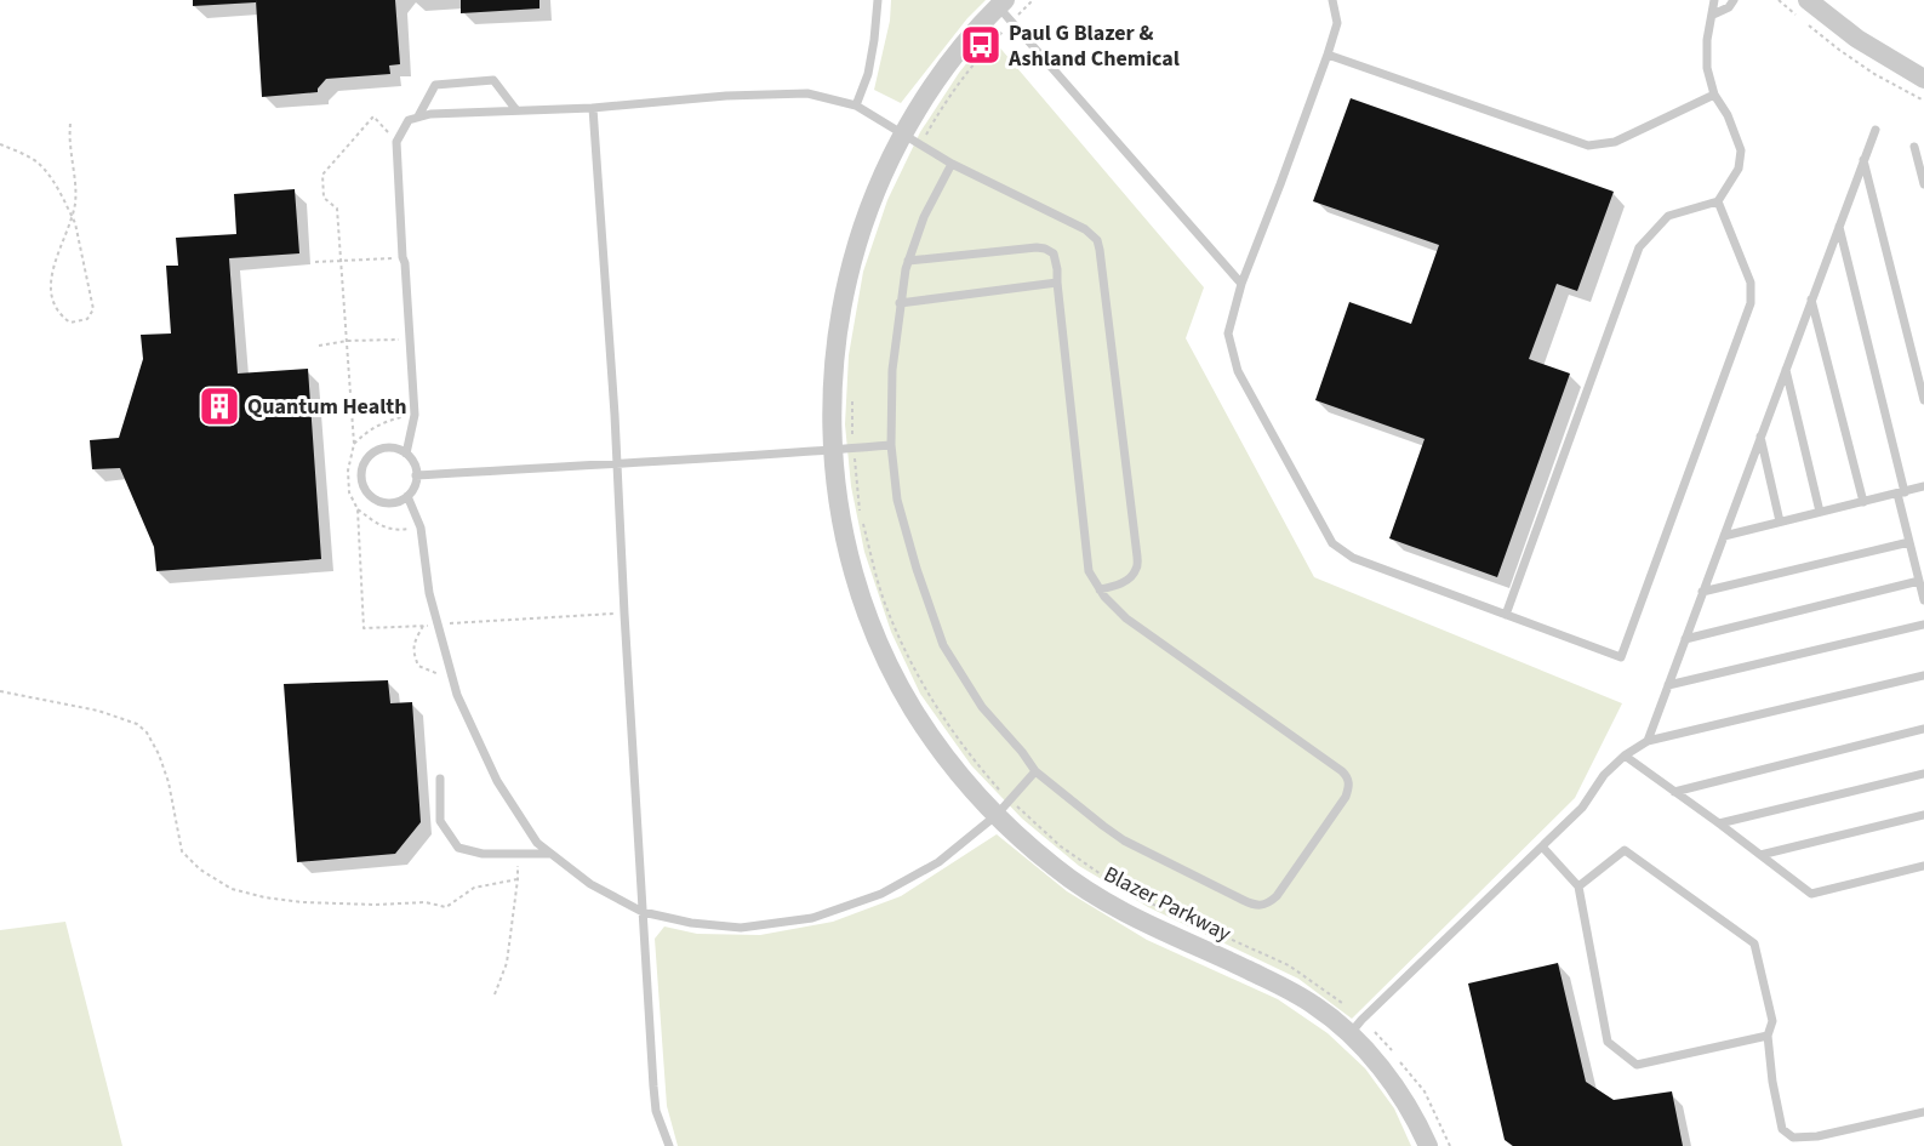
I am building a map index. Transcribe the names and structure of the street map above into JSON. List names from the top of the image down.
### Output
{
  "streets": {
    "street": ["Blazer Parkway"]
  },
  "places": {
    "bus stop": ["Paul G Blazer & Ashland Chemical"],
    "building": ["Quantum Health"]
  }
}
